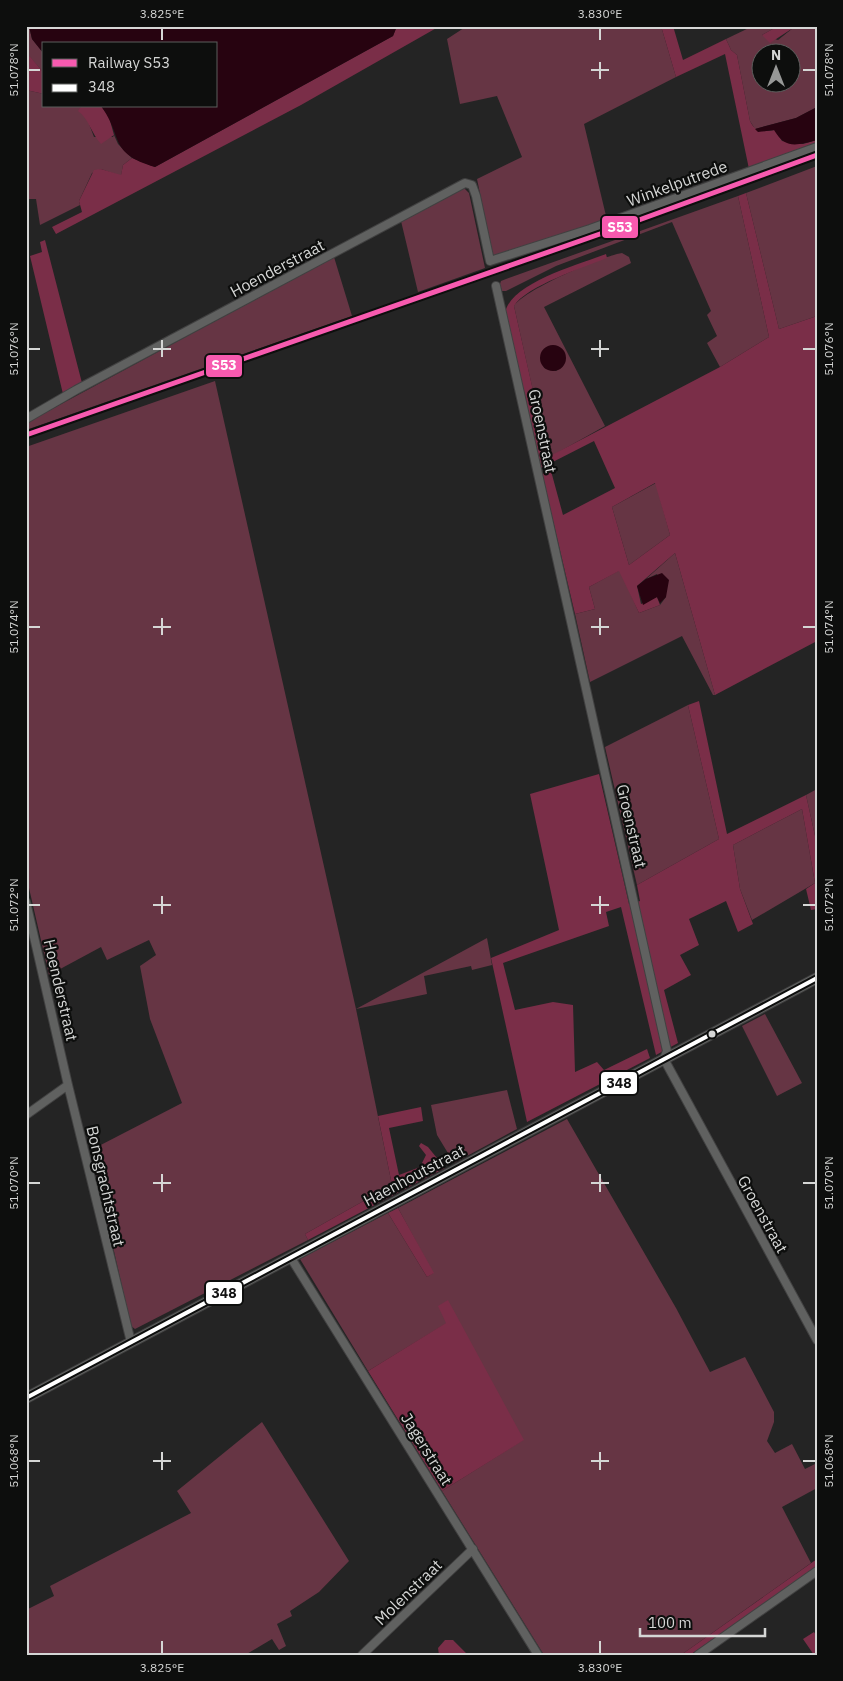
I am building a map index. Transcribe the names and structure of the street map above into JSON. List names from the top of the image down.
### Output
{
  "streets": {
    "street": [
      "Winkelputrede",
      "Hoenderstraat",
      "Groenstraat",
      "Haenhoutstraat",
      "Bonsgrachtstraat",
      "Jagerstraat",
      "Molenstraat"
    ]
  },
  "crossings": [
    ["Winkelputrede", "Hoenderstraat"],
    ["Hoenderstraat", "Bonsgrachtstraat"],
    ["Groenstraat", "Haenhoutstraat"],
    ["Haenhoutstraat", "Bonsgrachtstraat"],
    ["Haenhoutstraat", "Jagerstraat"],
    ["Jagerstraat", "Molenstraat"]
  ],
  "lines": ["rail line S53", "transit line 348"],
  "legend": ["Railway S53", "348"],
  "scale_bar": "100 m",
  "north": "top",
  "coordinates": [
    "3.825°E",
    "3.830°E",
    "51.078°N",
    "51.076°N",
    "51.074°N",
    "51.072°N",
    "51.070°N",
    "51.068°N"
  ]
}
